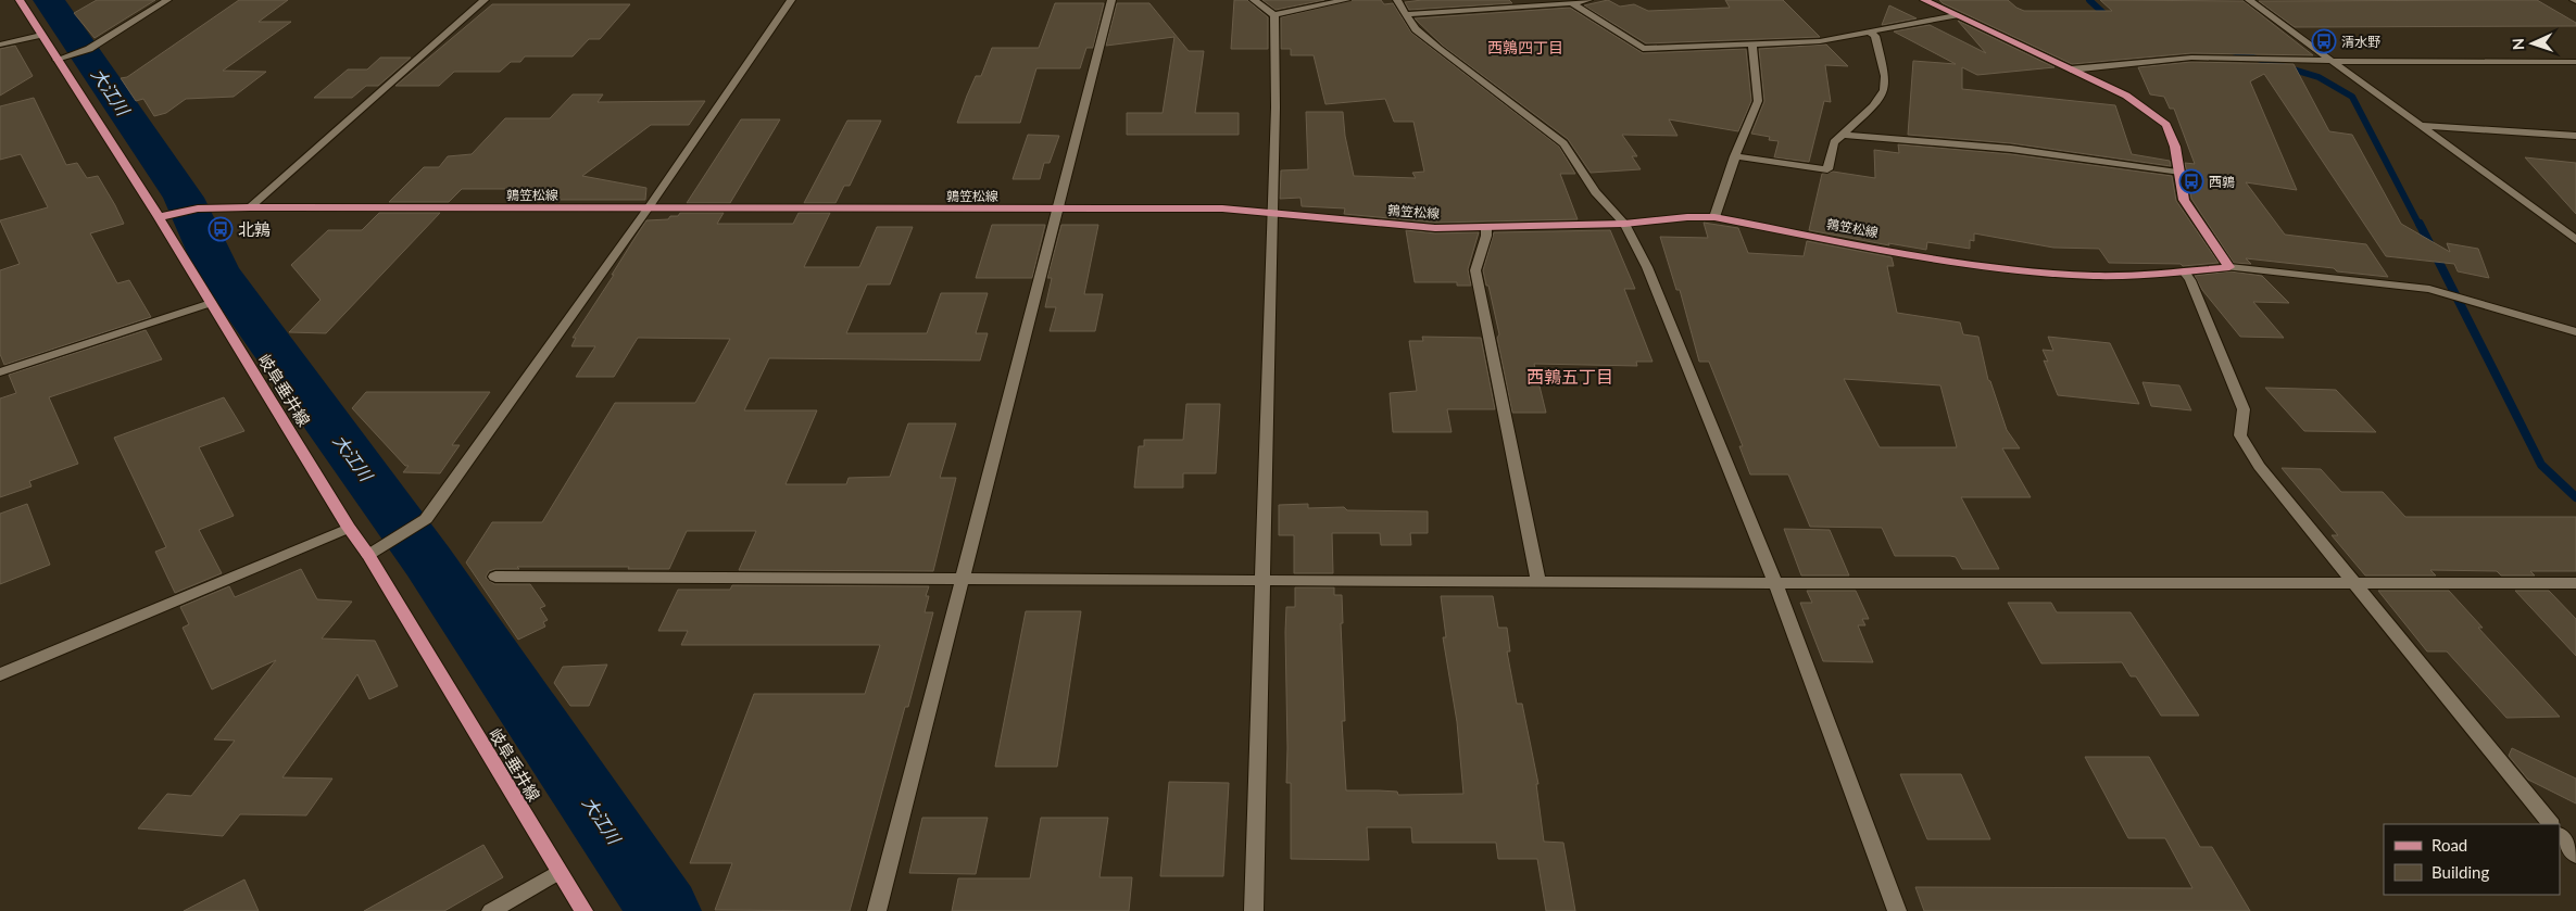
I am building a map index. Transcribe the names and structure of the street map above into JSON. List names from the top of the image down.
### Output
{
  "streets": {
    "main road": ["鶉笠松線", "岐阜垂井線"]
  },
  "crossings": [
    ["鶉笠松線", "岐阜垂井線"]
  ],
  "districts": ["西鶉四丁目", "西鶉五丁目"],
  "water": ["大江川"],
  "places": {
    "bus stop": ["清水野", "西鶉", "北鶉"]
  },
  "legend": ["Road", "Building"],
  "north": "left"
}
